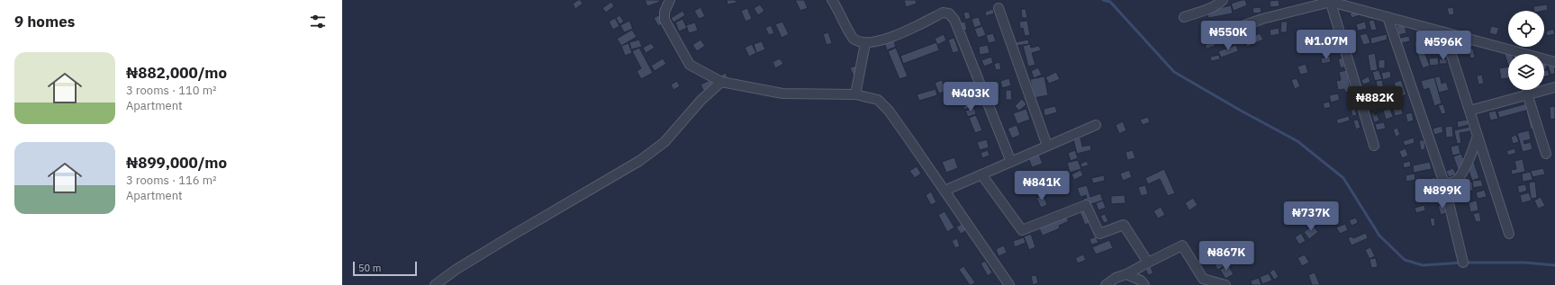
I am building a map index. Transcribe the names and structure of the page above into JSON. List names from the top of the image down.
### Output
{
  "scale_bar": "50 m",
  "page": {
    "heading": "9 homes",
    "price": [
      "₦550K",
      "₦1.07M",
      "₦596K",
      "₦403K",
      "₦882K",
      "₦841K",
      "₦899K",
      "₦737K",
      "₦867K"
    ],
    "list": [
      {
        "name": "₦882,000/mo",
        "note": "3 rooms · 110 m² · Apartment"
      },
      {
        "name": "₦899,000/mo",
        "note": "3 rooms · 116 m² · Apartment"
      }
    ],
    "scale": "50 m"
  }
}
